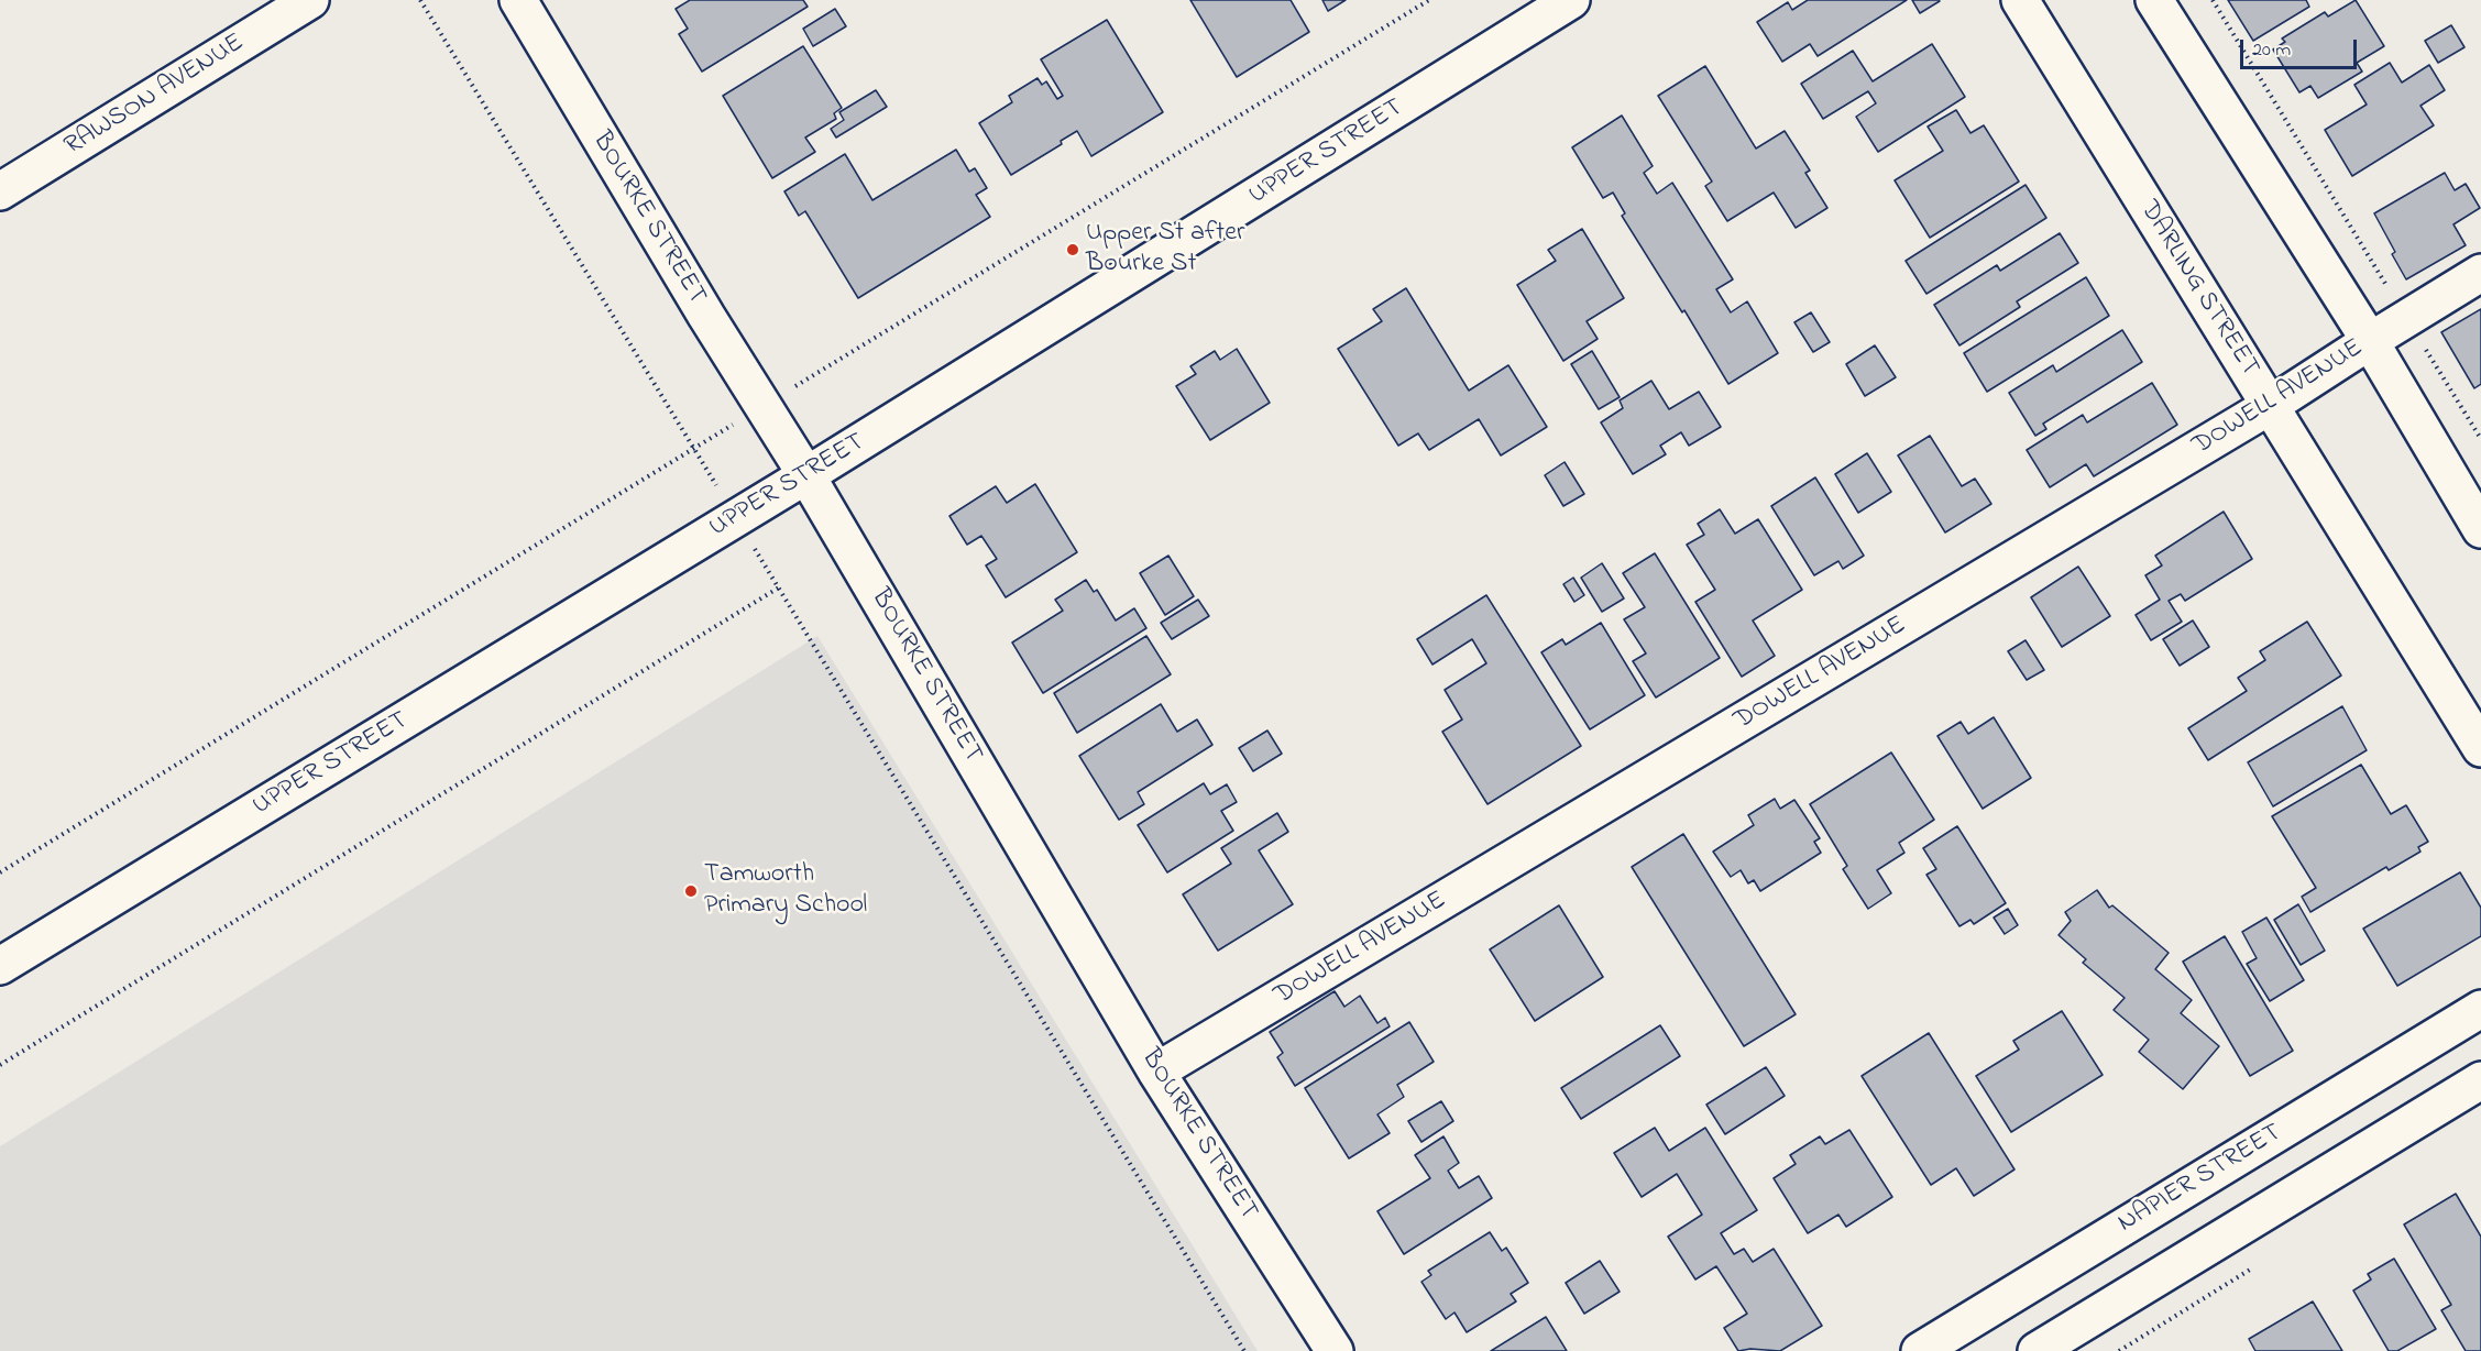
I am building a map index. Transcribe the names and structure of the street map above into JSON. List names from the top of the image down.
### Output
{
  "streets": {
    "street": [
      "RAWSON AVENUE",
      "UPPER STREET",
      "BOURKE STREET",
      "DARLING STREET",
      "DOWELL AVENUE",
      "NAPIER STREET"
    ]
  },
  "crossings": [
    ["UPPER STREET", "BOURKE STREET"],
    ["BOURKE STREET", "DOWELL AVENUE"],
    ["DARLING STREET", "DOWELL AVENUE"]
  ],
  "places": ["Upper St after Bourke St", "Tamworth Primary School"],
  "scale_bar": "20 m"
}
